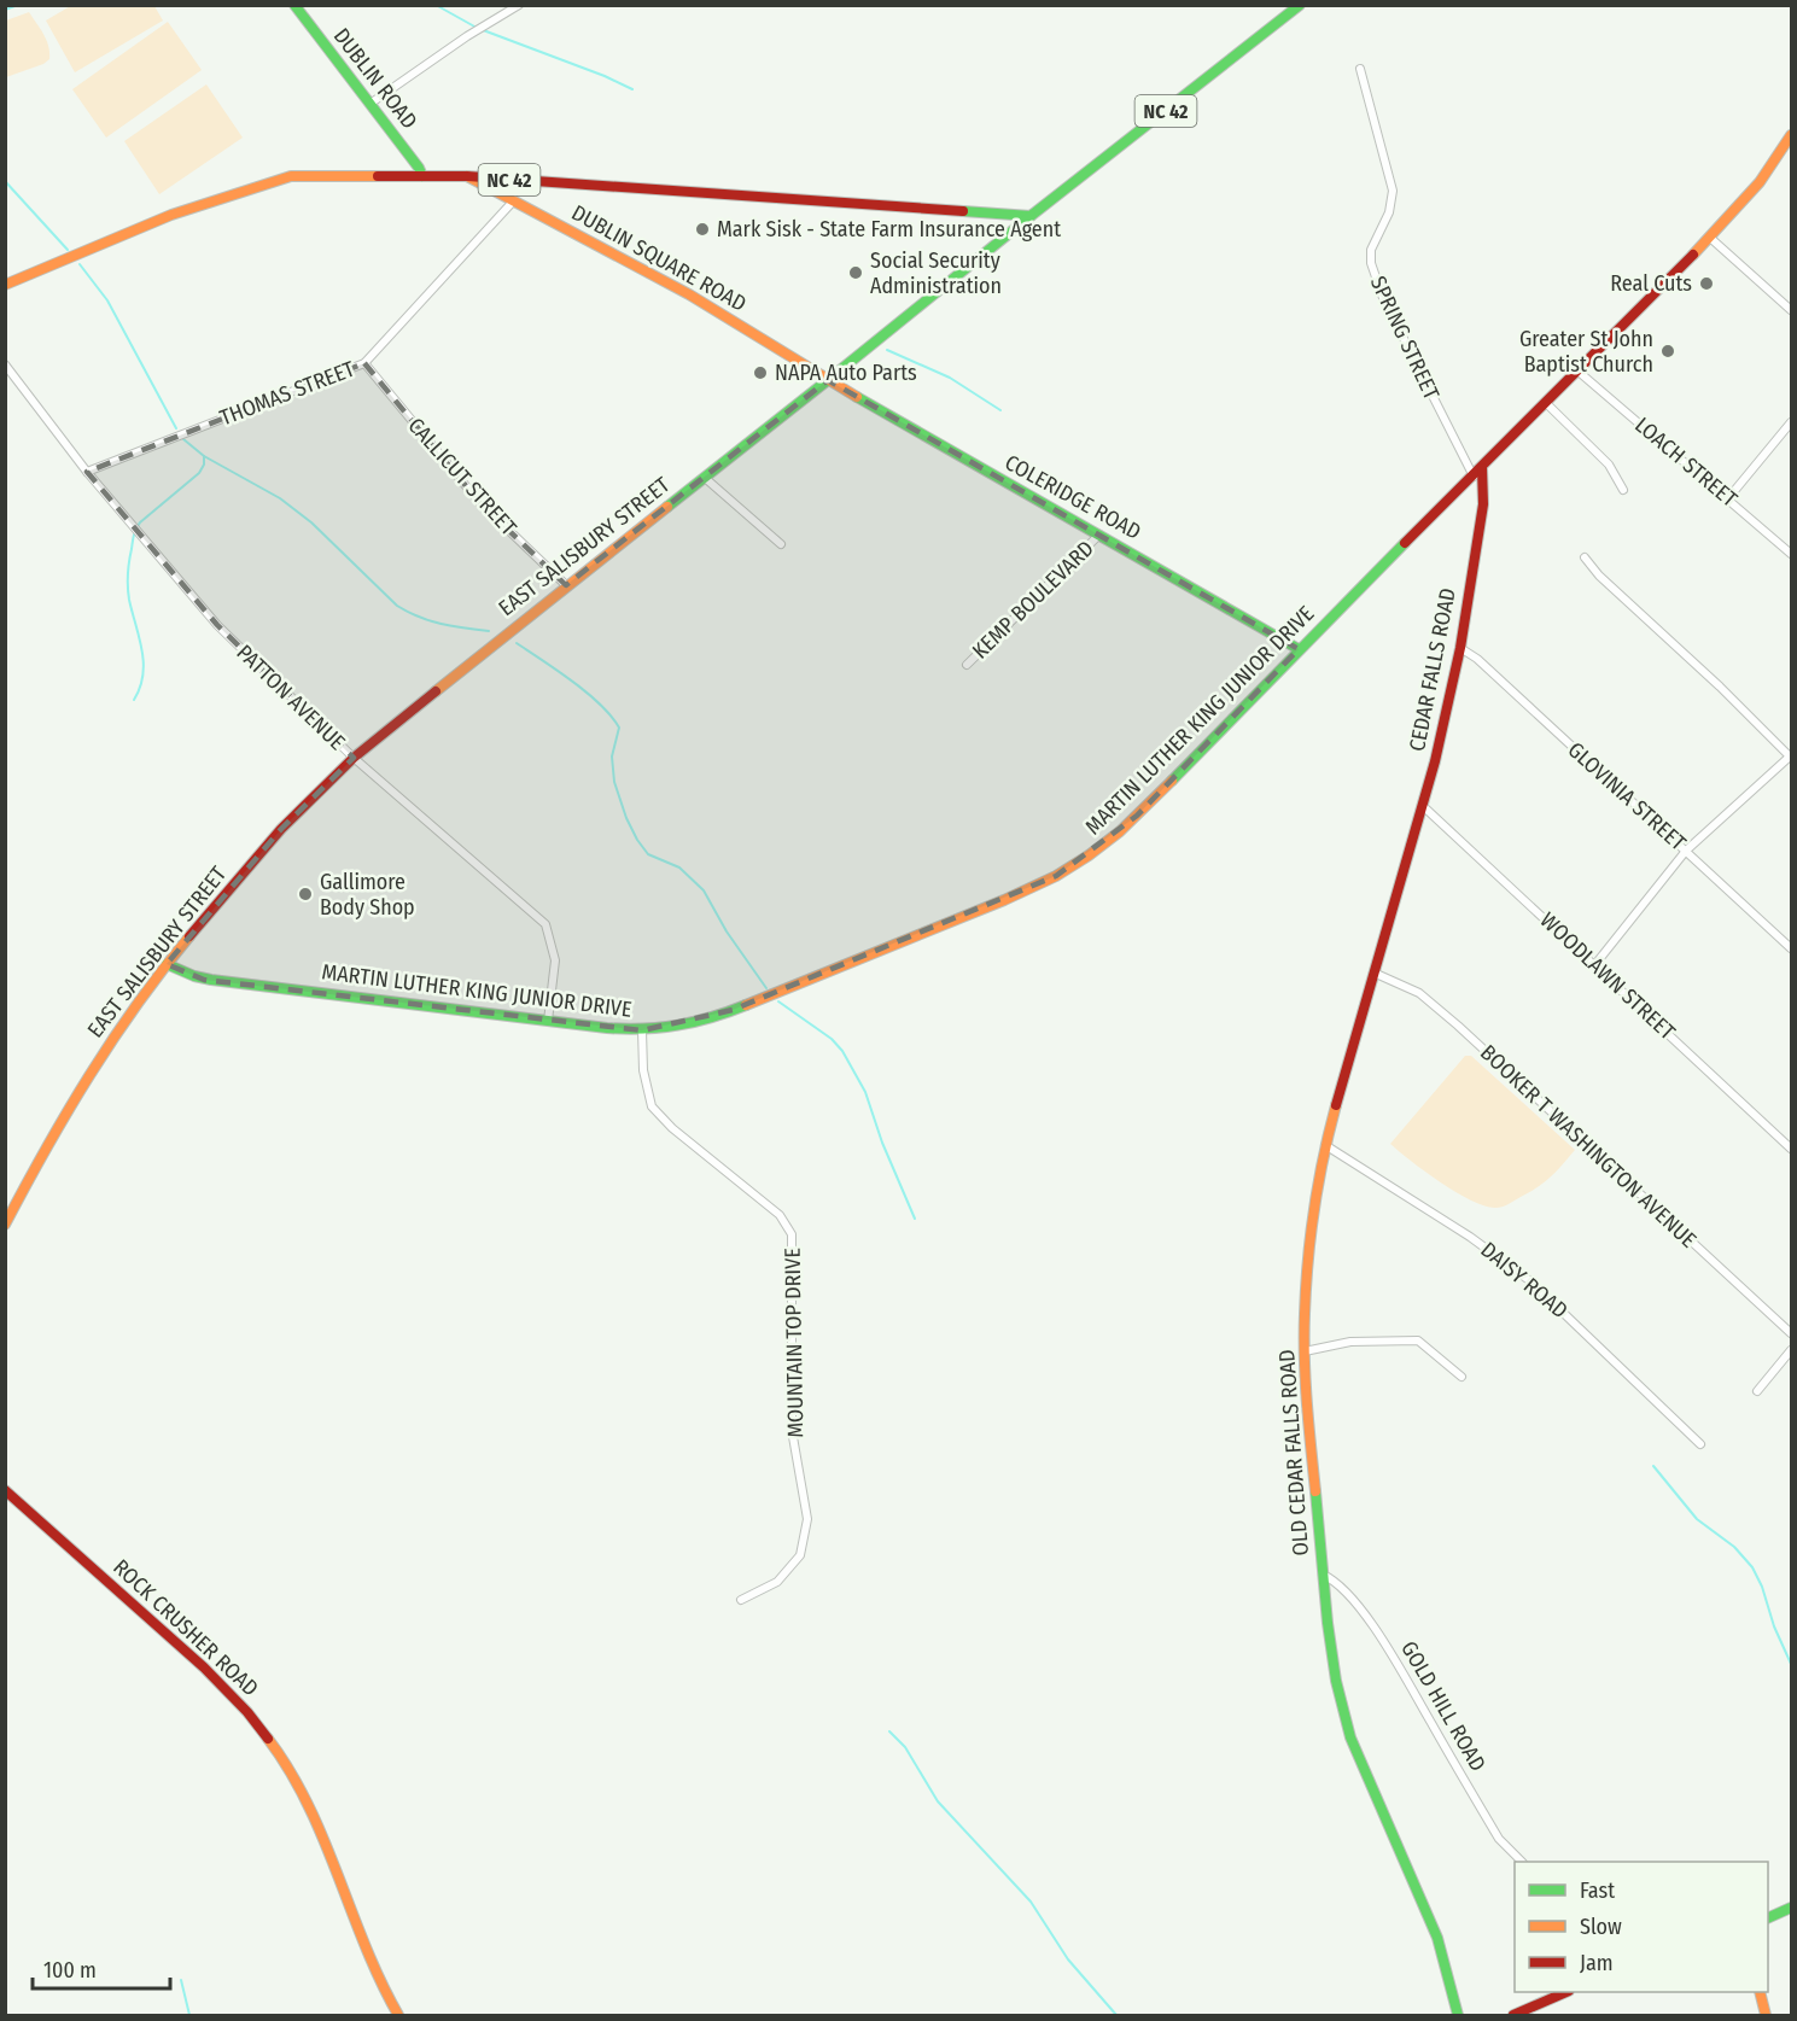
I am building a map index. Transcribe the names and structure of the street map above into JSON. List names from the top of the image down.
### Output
{
  "streets": {
    "street": [
      "DUBLIN ROAD",
      "NC 42",
      "DUBLIN SQUARE ROAD",
      "SPRING STREET",
      "THOMAS STREET",
      "LOACH STREET",
      "CALLICUT STREET",
      "COLERIDGE ROAD",
      "EAST SALISBURY STREET",
      "KEMP BOULEVARD",
      "CEDAR FALLS ROAD",
      "PATTON AVENUE",
      "MARTIN LUTHER KING JUNIOR DRIVE",
      "GLOVINIA STREET",
      "WOODLAWN STREET",
      "BOOKER T WASHINGTON AVENUE",
      "DAISY ROAD",
      "MOUNTAIN TOP DRIVE",
      "OLD CEDAR FALLS ROAD",
      "ROCK CRUSHER ROAD",
      "GOLD HILL ROAD"
    ]
  },
  "crossings": [
    ["DUBLIN ROAD", "NC 42"],
    ["NC 42", "DUBLIN SQUARE ROAD"],
    ["NC 42", "EAST SALISBURY STREET"],
    ["DUBLIN SQUARE ROAD", "THOMAS STREET"],
    ["DUBLIN SQUARE ROAD", "COLERIDGE ROAD"],
    ["DUBLIN SQUARE ROAD", "EAST SALISBURY STREET"],
    ["SPRING STREET", "MARTIN LUTHER KING JUNIOR DRIVE"],
    ["THOMAS STREET", "CALLICUT STREET"],
    ["THOMAS STREET", "PATTON AVENUE"],
    ["LOACH STREET", "MARTIN LUTHER KING JUNIOR DRIVE"],
    ["CALLICUT STREET", "EAST SALISBURY STREET"],
    ["COLERIDGE ROAD", "EAST SALISBURY STREET"],
    ["COLERIDGE ROAD", "KEMP BOULEVARD"],
    ["COLERIDGE ROAD", "MARTIN LUTHER KING JUNIOR DRIVE"],
    ["EAST SALISBURY STREET", "PATTON AVENUE"],
    ["EAST SALISBURY STREET", "MARTIN LUTHER KING JUNIOR DRIVE"],
    ["CEDAR FALLS ROAD", "MARTIN LUTHER KING JUNIOR DRIVE"],
    ["CEDAR FALLS ROAD", "GLOVINIA STREET"],
    ["CEDAR FALLS ROAD", "WOODLAWN STREET"],
    ["CEDAR FALLS ROAD", "OLD CEDAR FALLS ROAD"],
    ["PATTON AVENUE", "MARTIN LUTHER KING JUNIOR DRIVE"],
    ["MARTIN LUTHER KING JUNIOR DRIVE", "MOUNTAIN TOP DRIVE"],
    ["BOOKER T WASHINGTON AVENUE", "OLD CEDAR FALLS ROAD"],
    ["DAISY ROAD", "OLD CEDAR FALLS ROAD"],
    ["OLD CEDAR FALLS ROAD", "GOLD HILL ROAD"]
  ],
  "places": [
    "Mark Sisk - State Farm Insurance Agent",
    "Social Security Administration",
    "Real Cuts",
    "Greater St John Baptist Church",
    "NAPA Auto Parts",
    "Gallimore Body Shop"
  ],
  "legend": ["Fast", "Slow", "Jam"],
  "scale_bar": "100 m"
}
